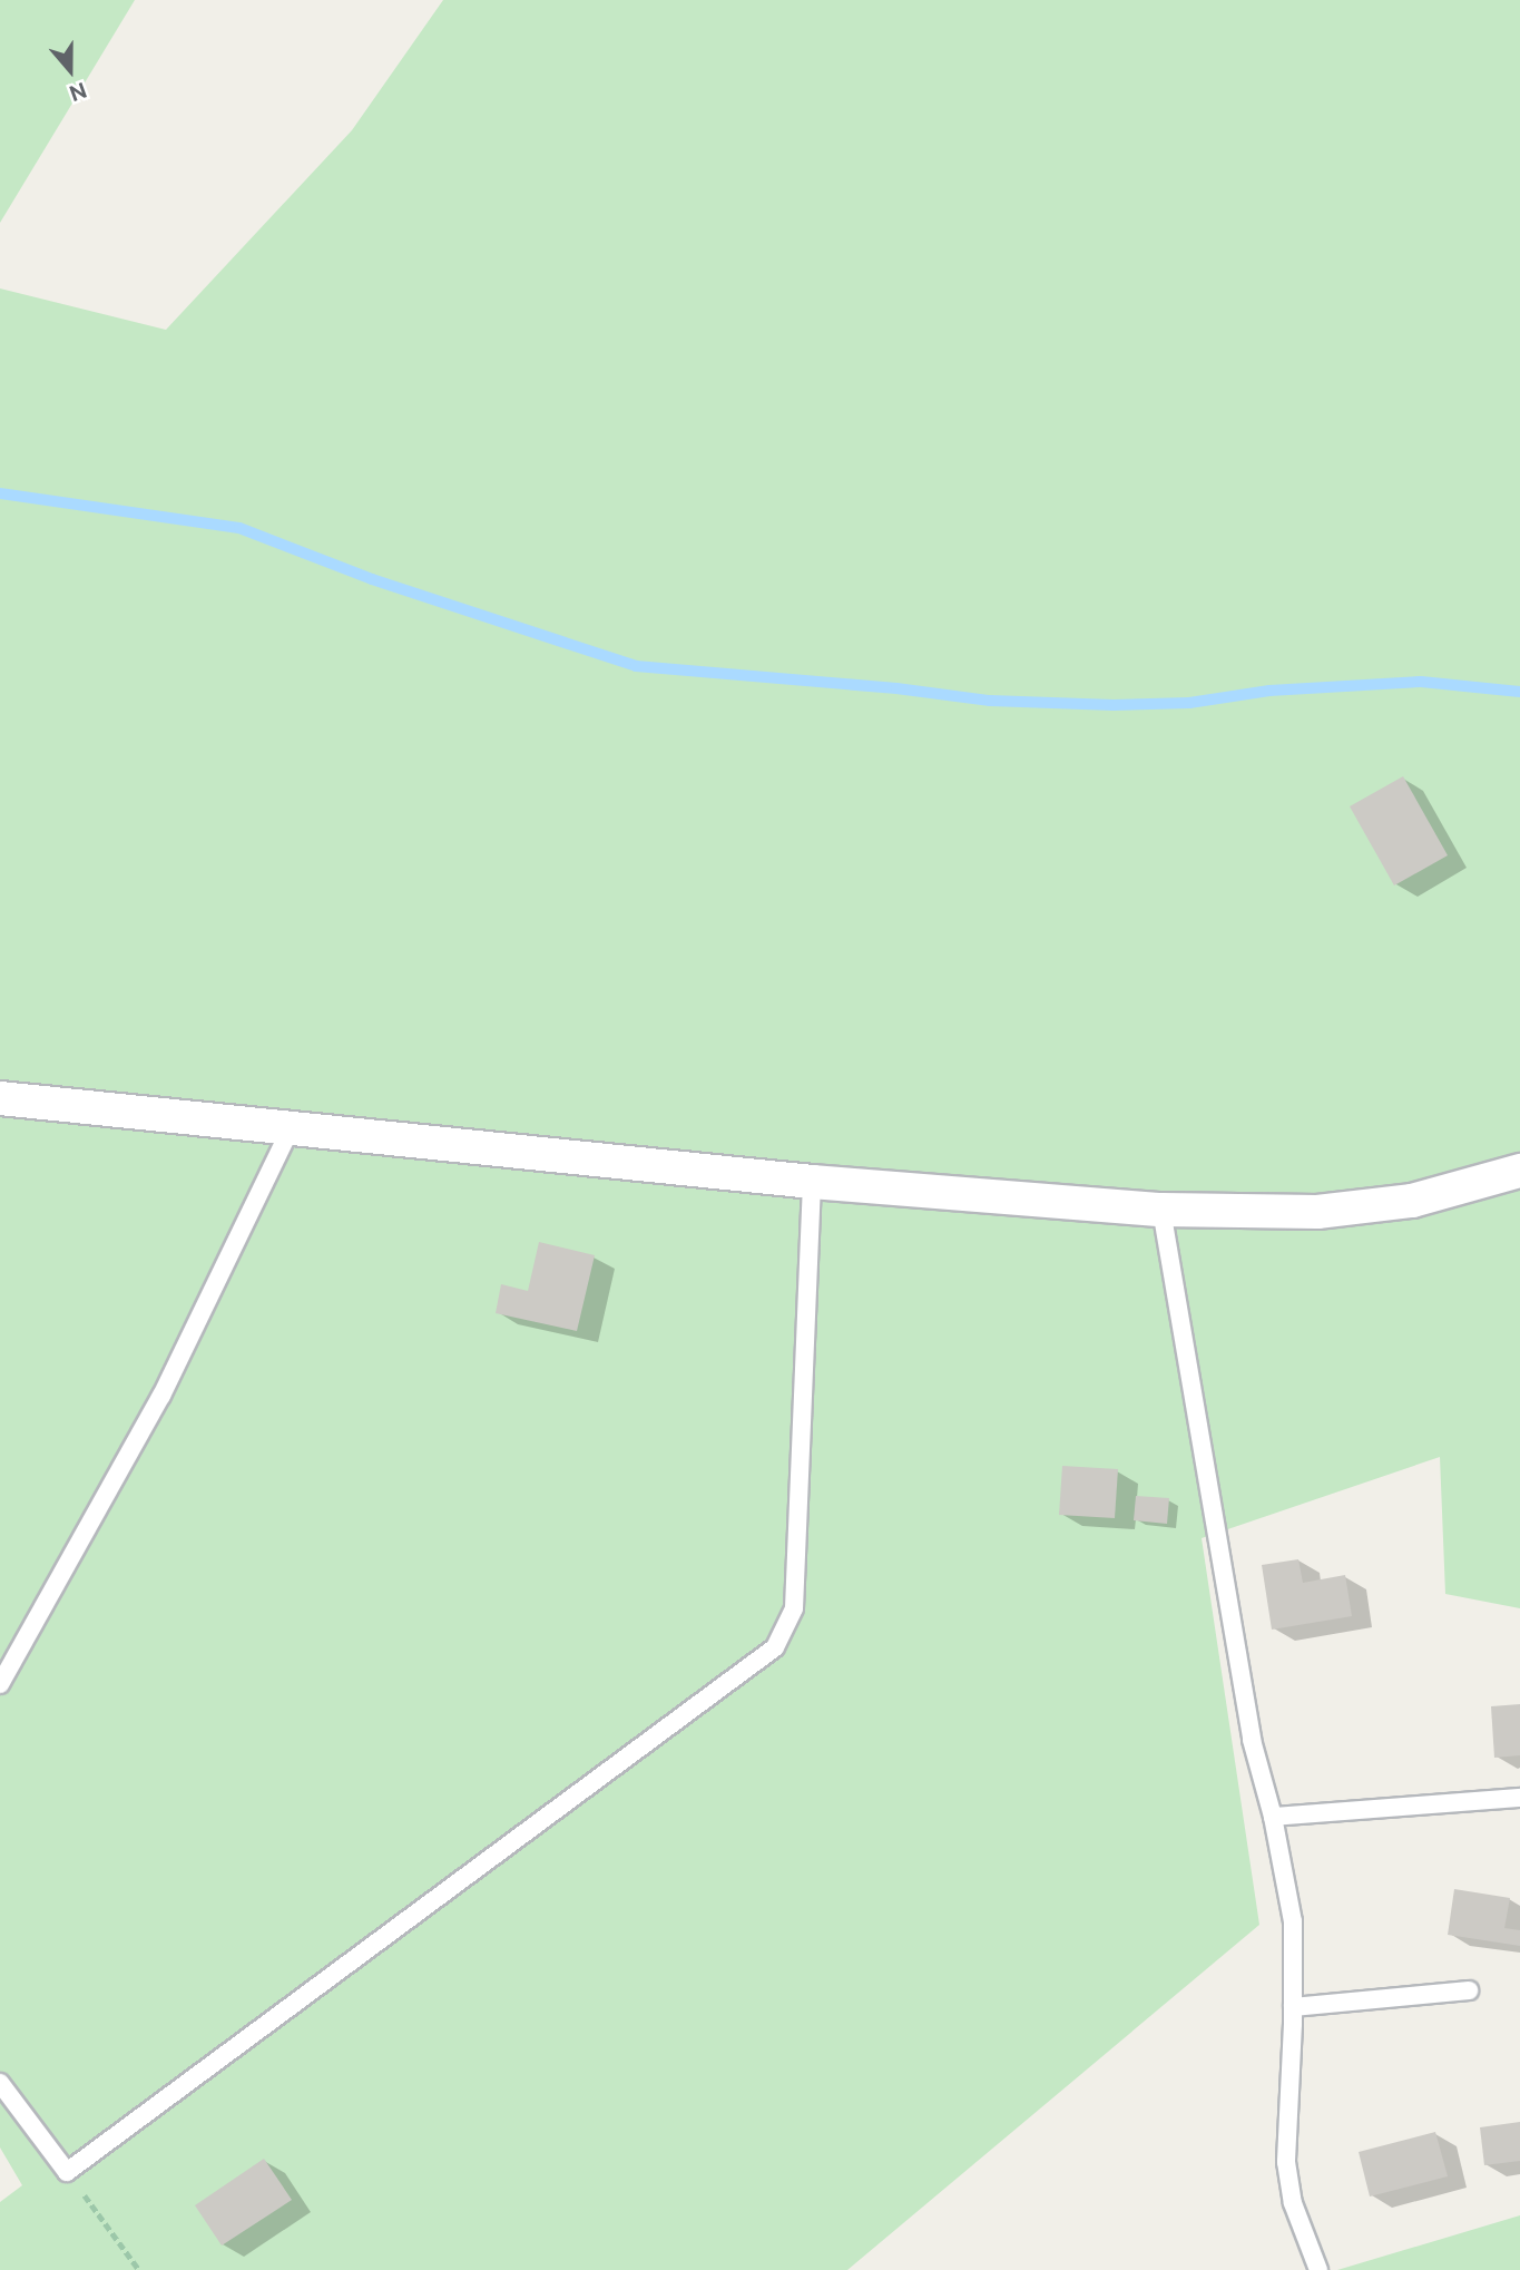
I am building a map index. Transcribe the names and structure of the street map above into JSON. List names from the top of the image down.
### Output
{
  "north": "bottom"
}
